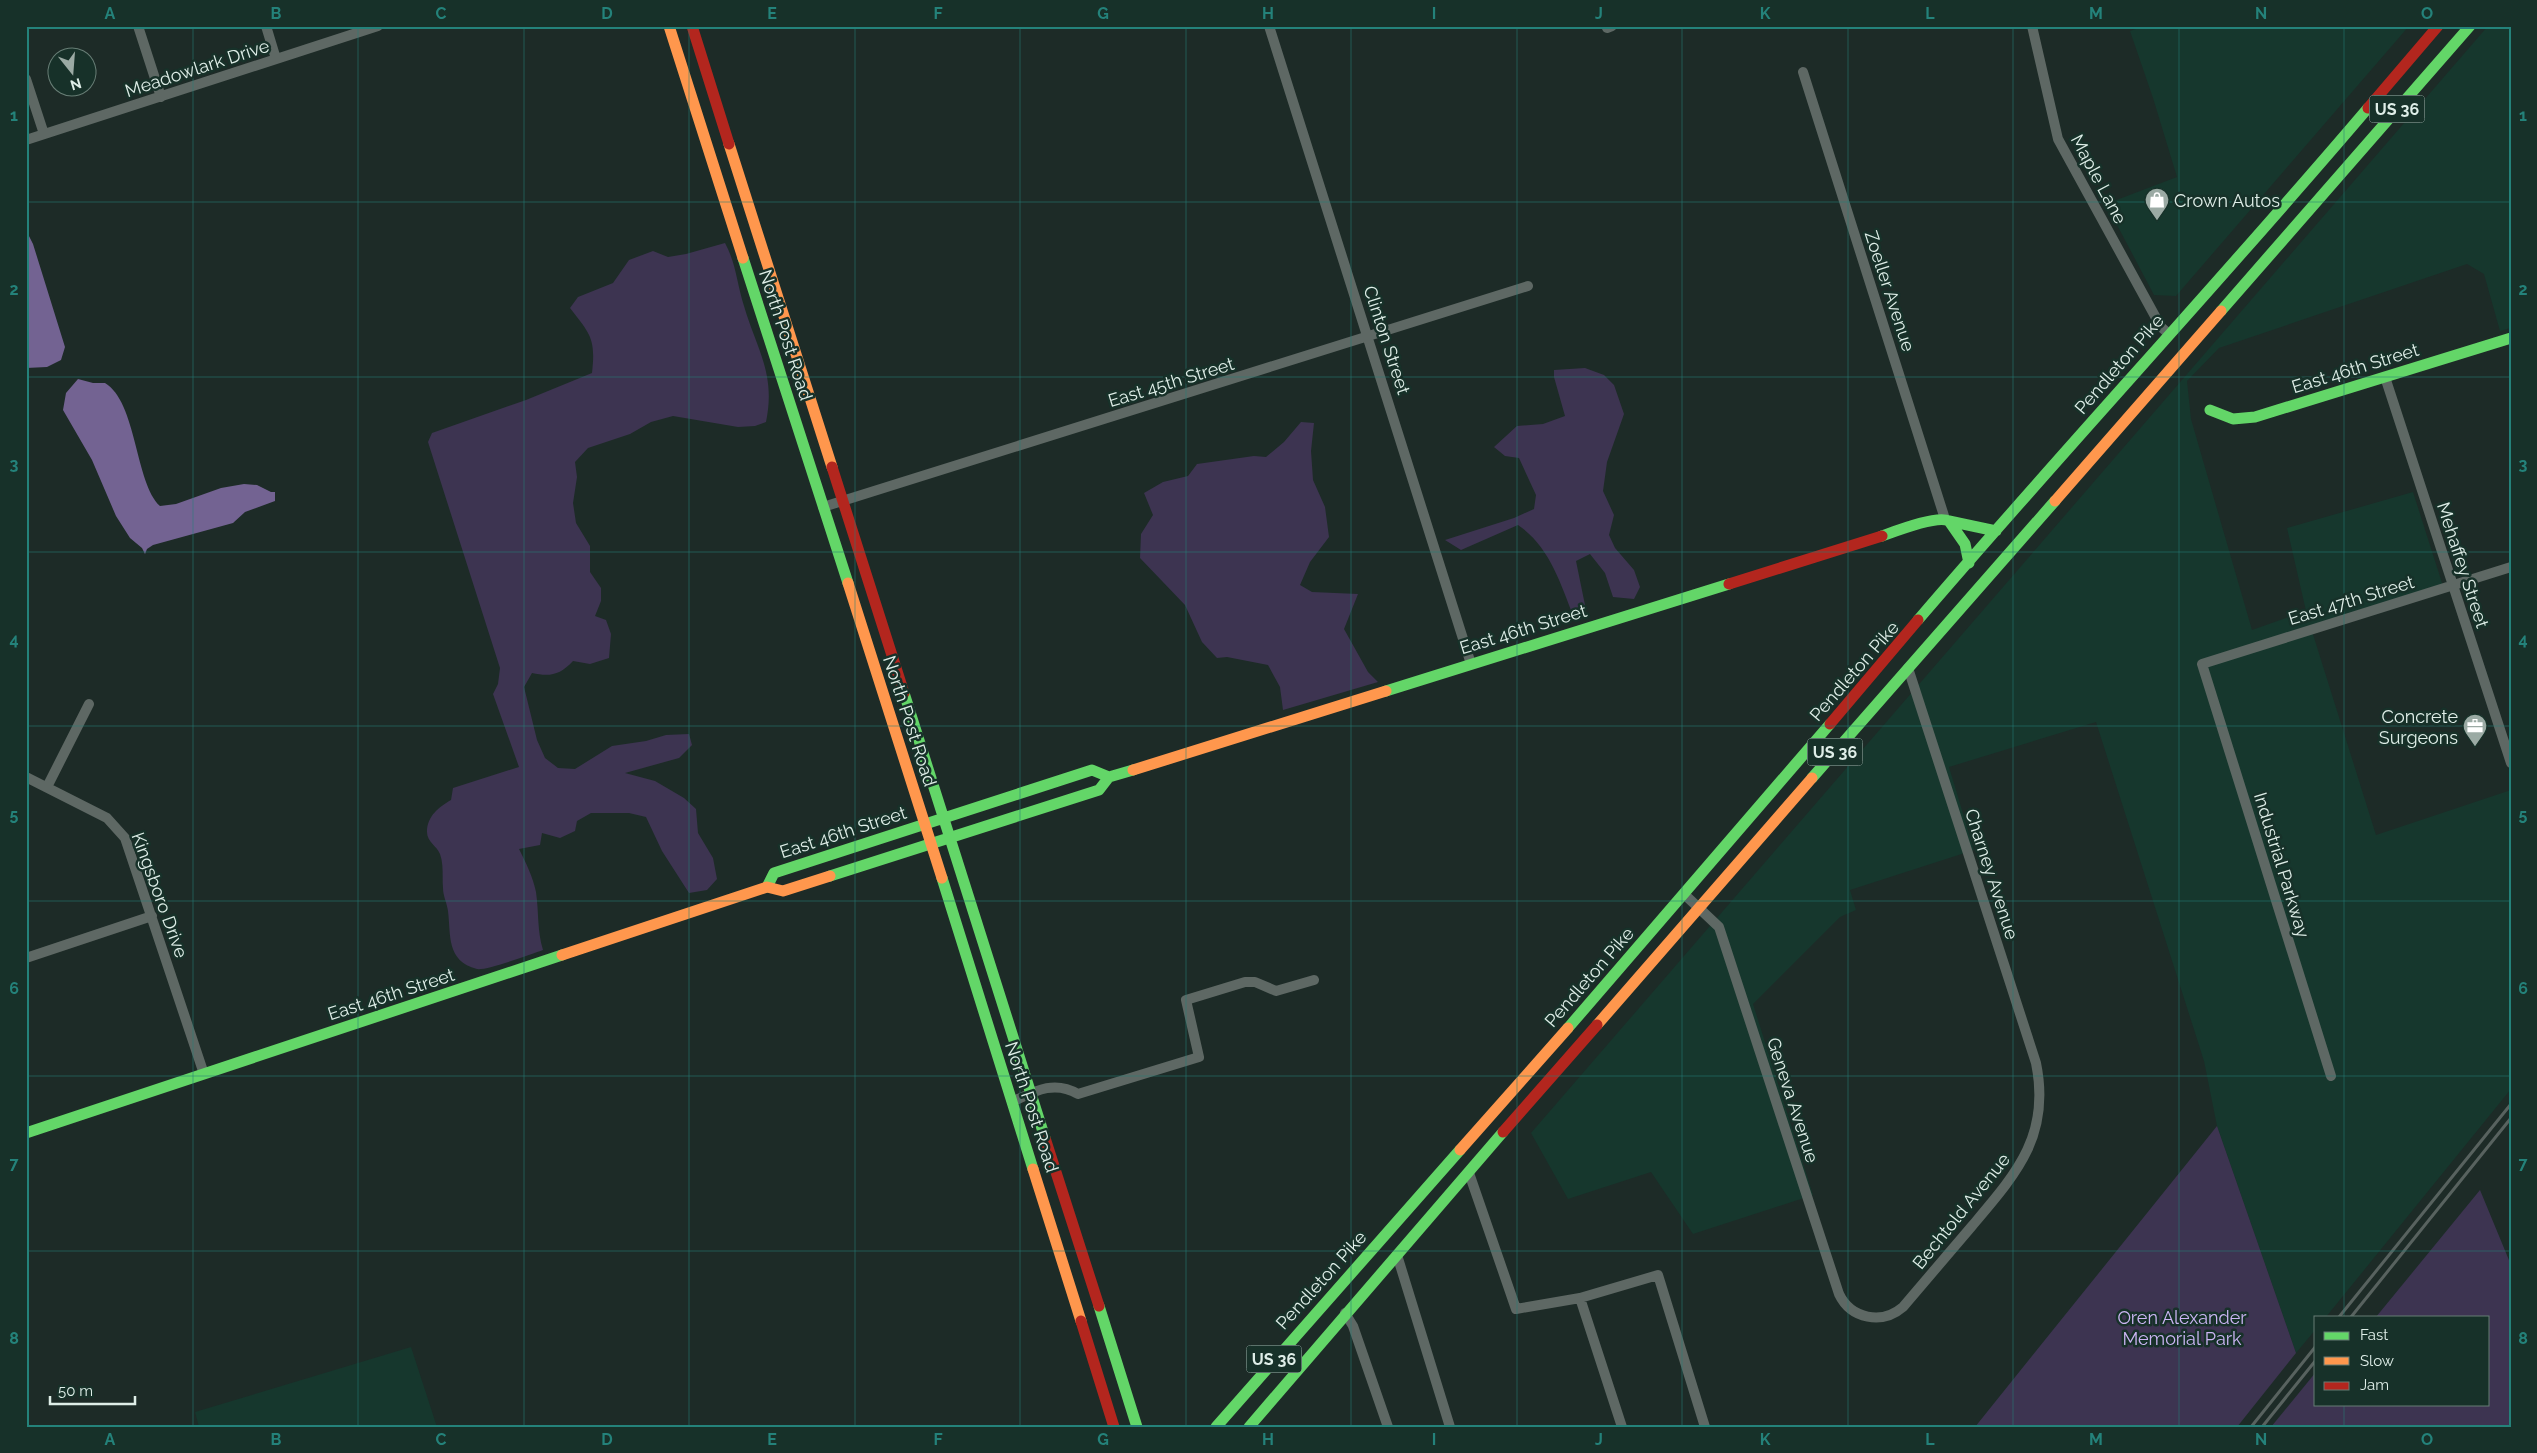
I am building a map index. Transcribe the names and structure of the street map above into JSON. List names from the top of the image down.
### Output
{
  "streets": {
    "main road": [
      "US 36",
      "North Post Road",
      "Pendleton Pike",
      "East 46th Street"
    ],
    "street": [
      "Meadowlark Drive",
      "Maple Lane",
      "Zoeller Avenue",
      "Clinton Street",
      "East 45th Street",
      "Mehaffey Street",
      "East 47th Street",
      "Industrial Parkway",
      "Charney Avenue",
      "Kingsboro Drive",
      "Geneva Avenue",
      "Bechtold Avenue"
    ]
  },
  "crossings": [
    ["US 36", "Charney Avenue"],
    ["US 36", "Geneva Avenue"],
    ["Maple Lane", "Pendleton Pike"],
    ["Zoeller Avenue", "East 46th Street"],
    ["North Post Road", "East 46th Street"],
    ["North Post Road", "East 45th Street"],
    ["Clinton Street", "East 46th Street"],
    ["Clinton Street", "East 45th Street"],
    ["Pendleton Pike", "Geneva Avenue"],
    ["East 46th Street", "Mehaffey Street"],
    ["East 46th Street", "Kingsboro Drive"],
    ["Mehaffey Street", "East 47th Street"],
    ["East 47th Street", "Industrial Parkway"],
    ["Charney Avenue", "Bechtold Avenue"],
    ["Geneva Avenue", "Bechtold Avenue"]
  ],
  "parks": ["Oren Alexander Memorial Park"],
  "places": {
    "shop": ["Crown Autos"],
    "office": ["Concrete Surgeons"]
  },
  "legend": ["Fast", "Slow", "Jam"],
  "scale_bar": "50 m",
  "north": "bottom",
  "grid": {
    "columns": [
      "A",
      "B",
      "C",
      "D",
      "E",
      "F",
      "G",
      "H",
      "I",
      "J",
      "K",
      "L",
      "M",
      "N",
      "O"
    ],
    "rows": [
      "1",
      "2",
      "3",
      "4",
      "5",
      "6",
      "7",
      "8"
    ]
  }
}
